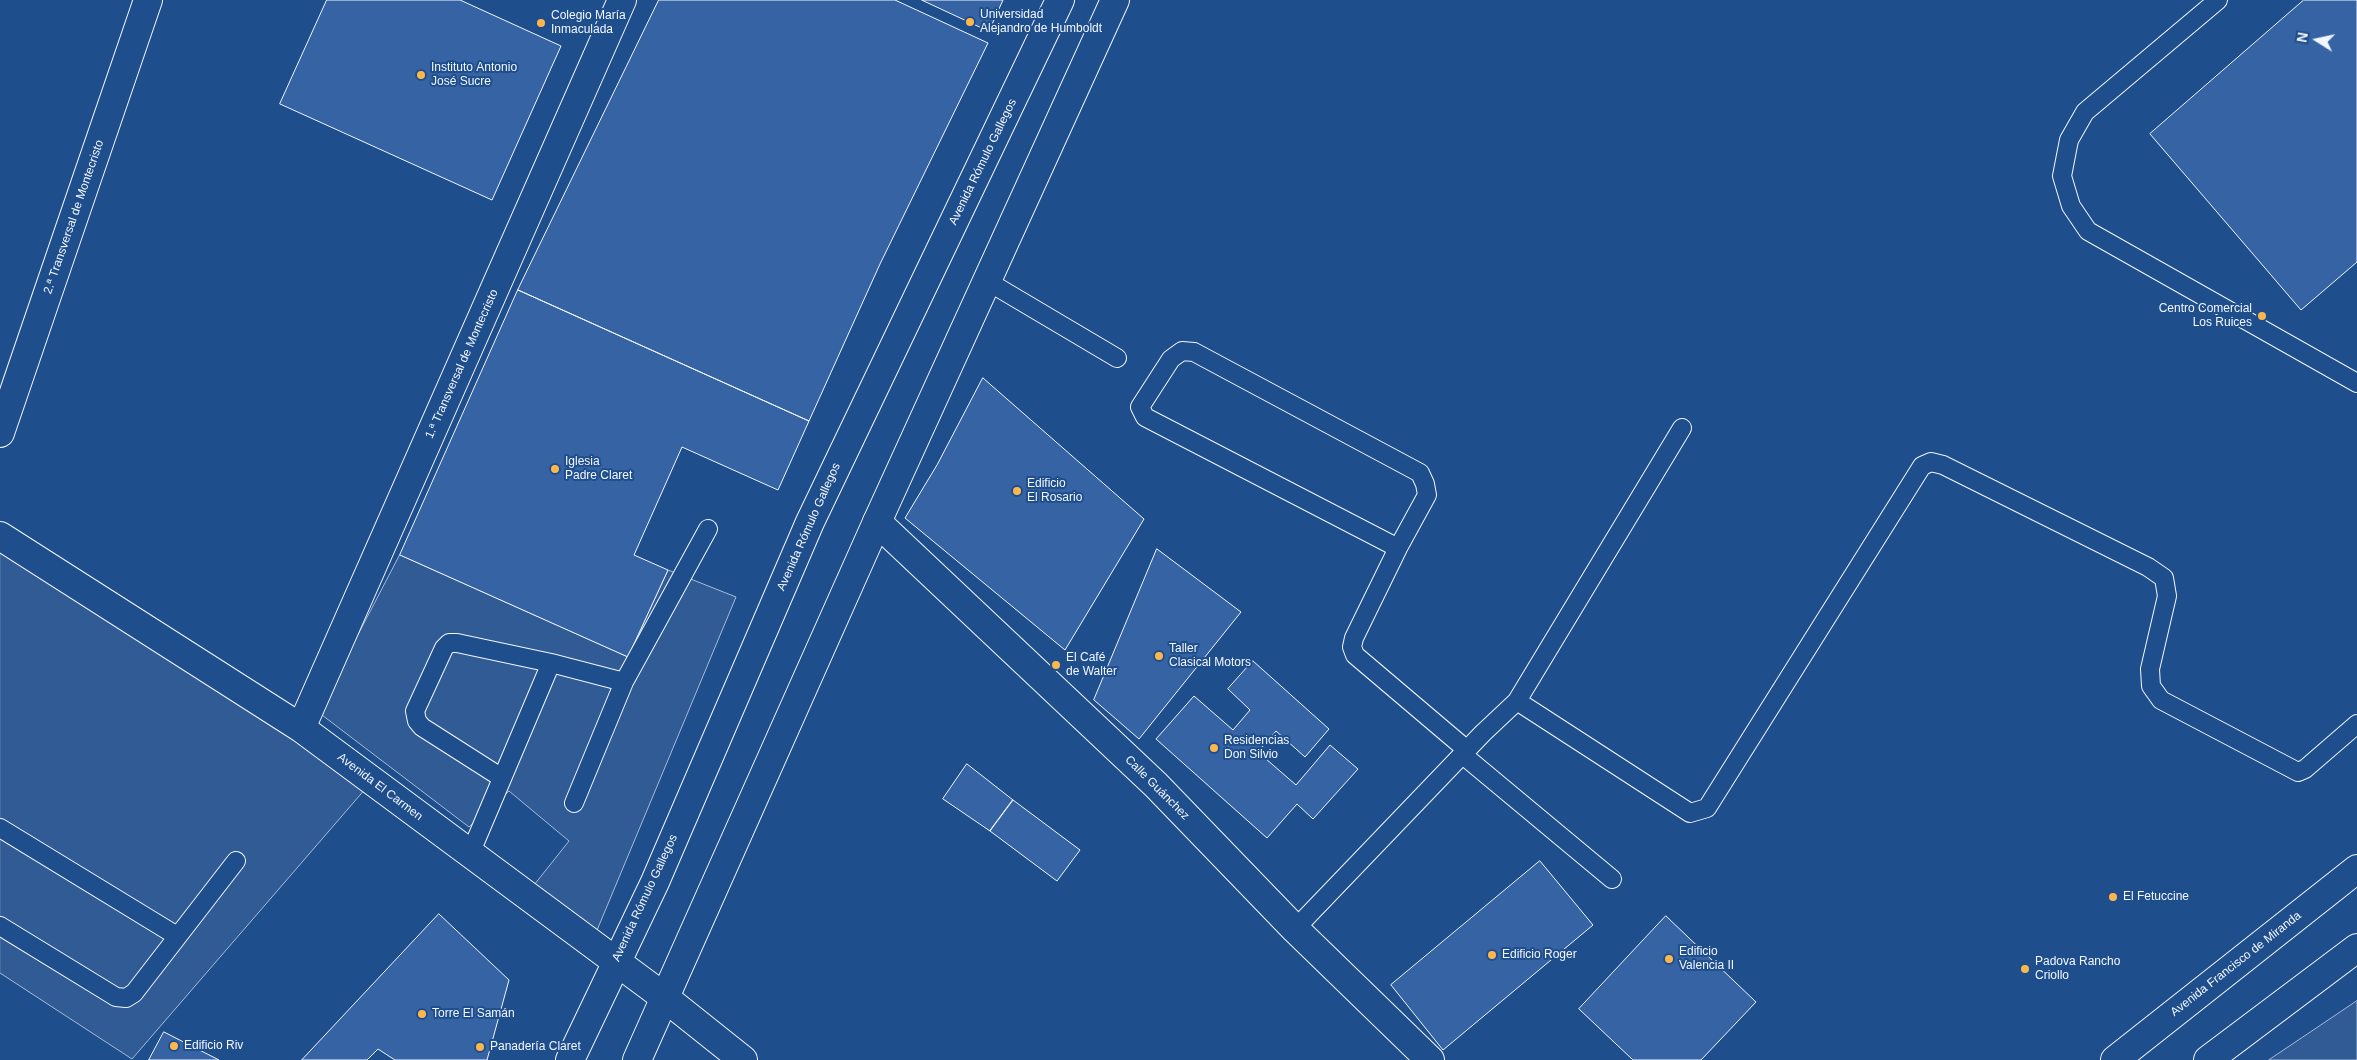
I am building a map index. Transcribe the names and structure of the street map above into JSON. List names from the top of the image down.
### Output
{
  "streets": {
    "street": [
      "Avenida Rómulo Gallegos",
      "2.ª Transversal de Montecristo",
      "1.ª Transversal de Montecristo",
      "Avenida El Carmen",
      "Calle Guánchez",
      "Avenida Francisco de Miranda"
    ]
  },
  "crossings": [
    ["Avenida Rómulo Gallegos", "Avenida El Carmen"],
    ["1.ª Transversal de Montecristo", "Avenida El Carmen"]
  ],
  "places": [
    "Universidad Alejandro de Humboldt",
    "Colegio María Inmaculada",
    "Instituto Antonio José Sucre",
    "Centro Comercial Los Ruices",
    "Iglesia Padre Claret",
    "Edificio El Rosario",
    "Taller Clasical Motors",
    "El Café de Walter",
    "Residencias Don Silvio",
    "El Fetuccine",
    "Edificio Roger",
    "Edificio Valencia II",
    "Padova Rancho Criollo",
    "Torre El Samán",
    "Edificio Riv",
    "Panadería Claret"
  ],
  "north": "left"
}
